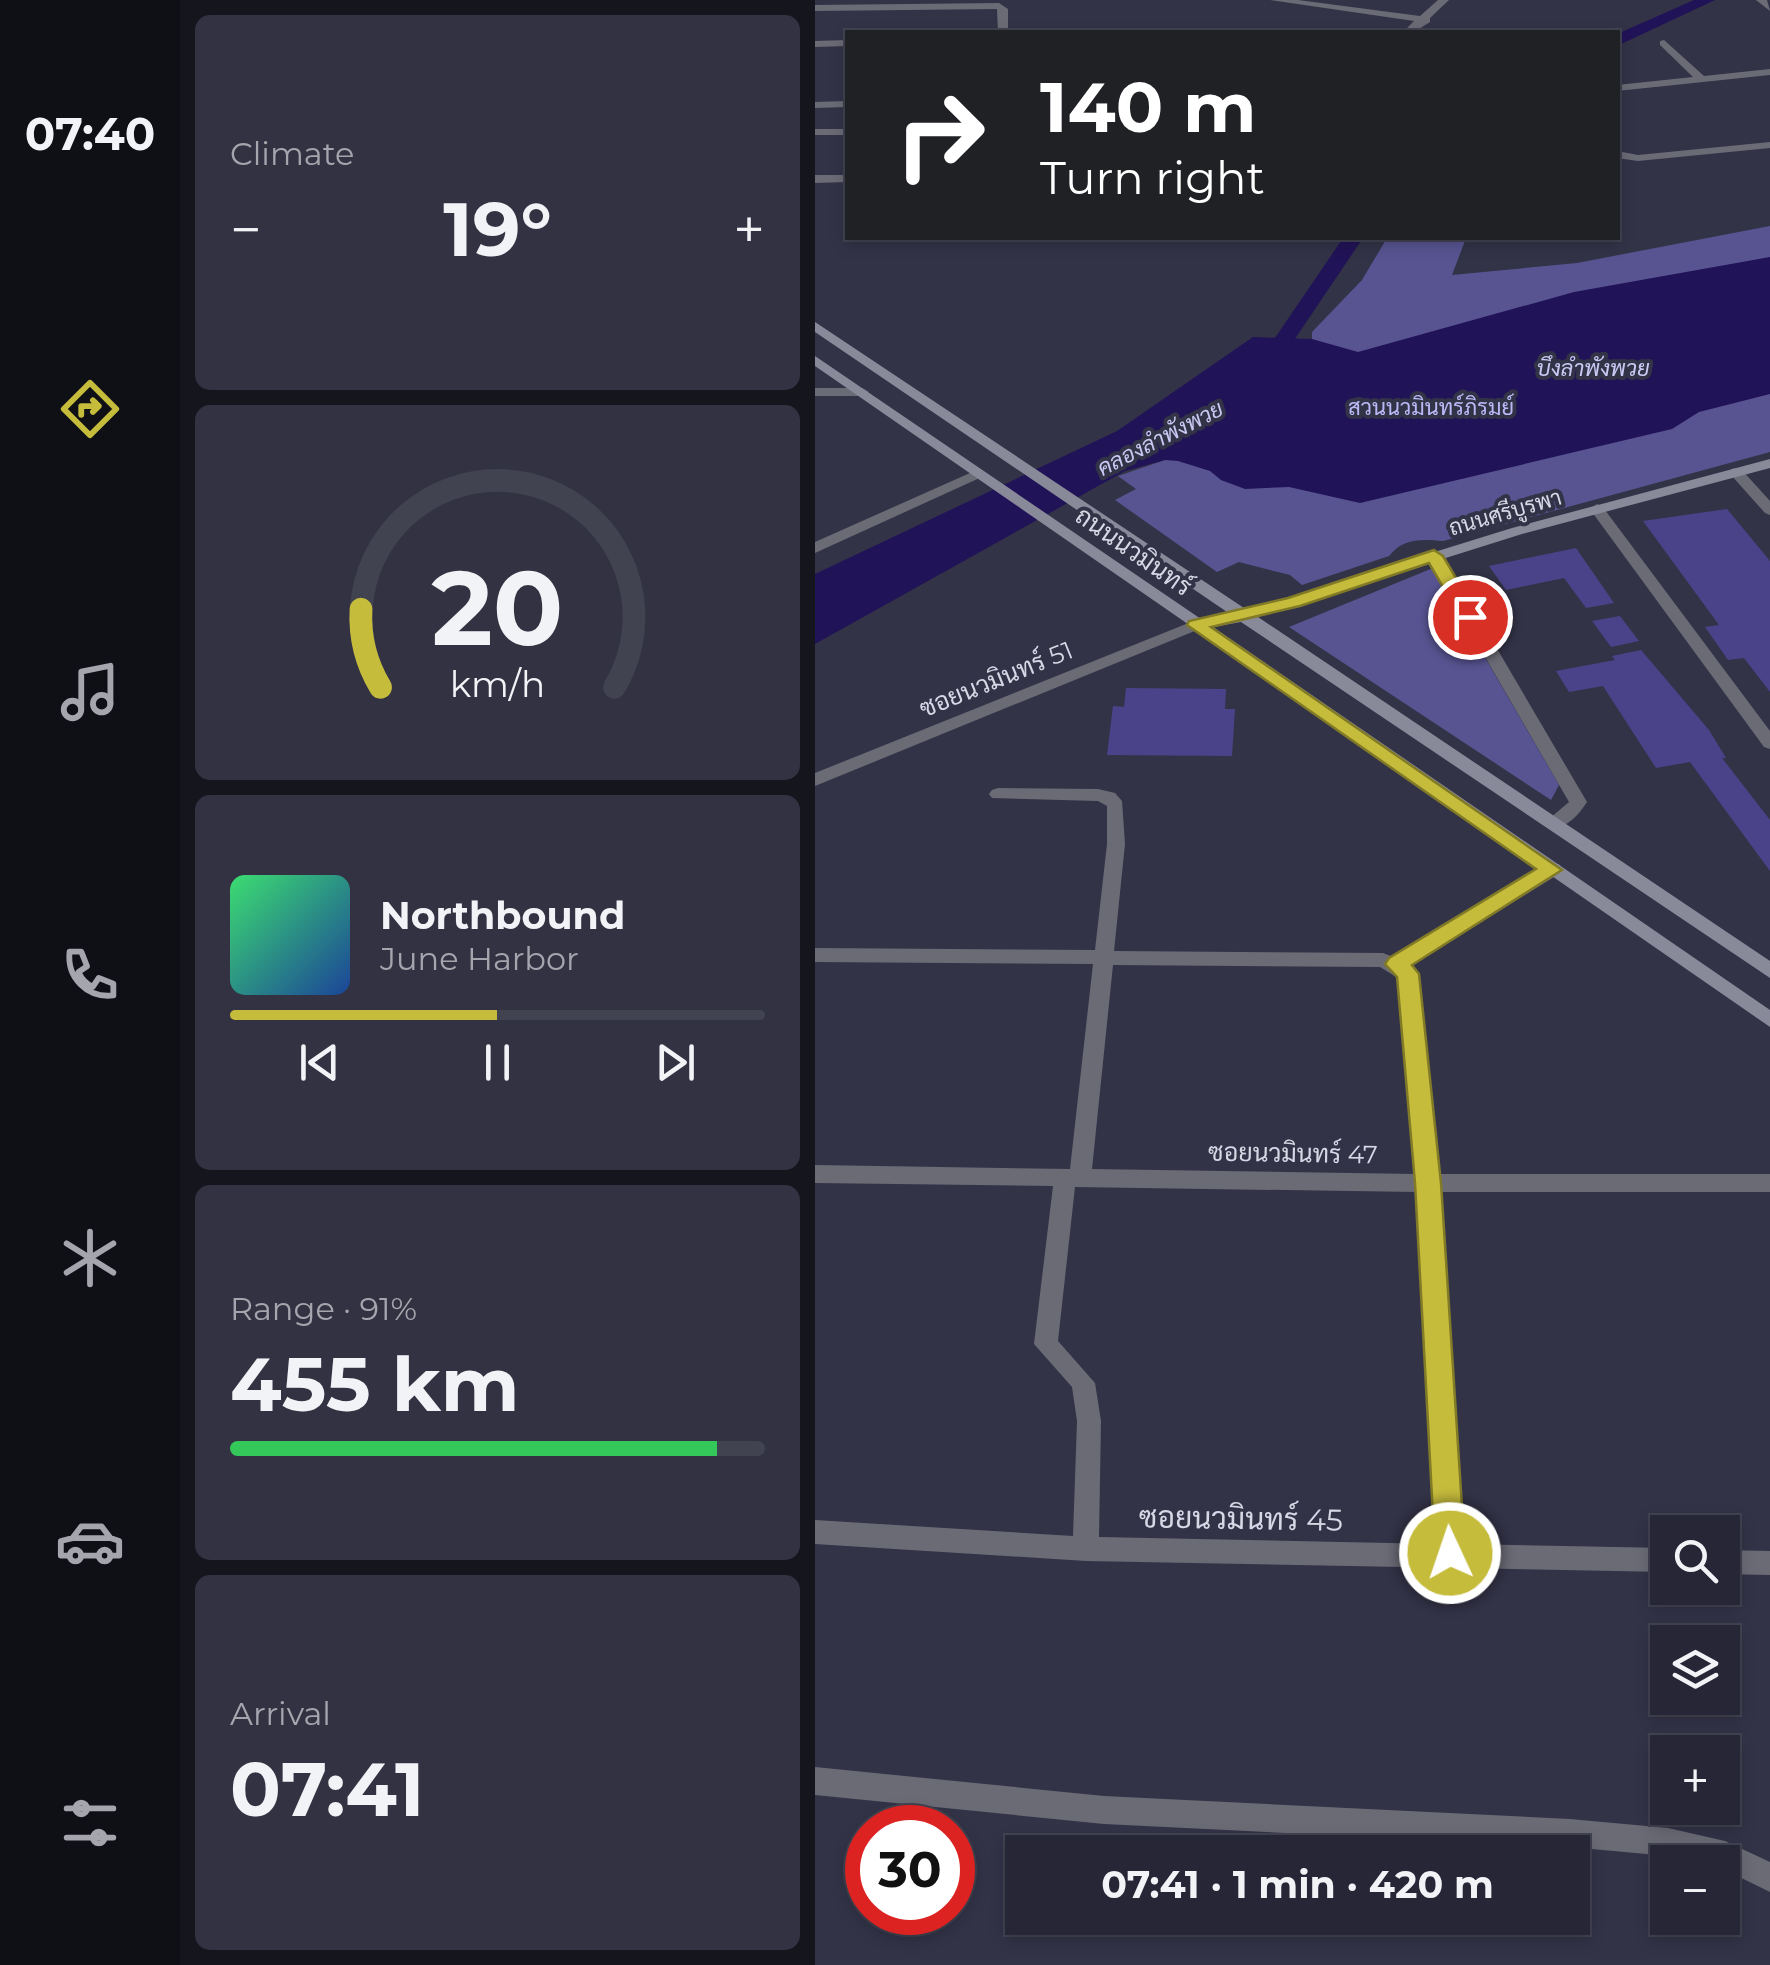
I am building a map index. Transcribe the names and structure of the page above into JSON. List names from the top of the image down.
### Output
{
  "streets": {
    "main road": ["ถนนศรีบูรพา", "ถนนนวมินทร์"],
    "street": ["ซอยนวมินทร์ 51", "ซอยนวมินทร์ 47", "ซอยนวมินทร์ 45"]
  },
  "crossings": [
    ["ถนนศรีบูรพา", "ถนนนวมินทร์"],
    ["ถนนศรีบูรพา", "ซอยนวมินทร์ 51"],
    ["ถนนนวมินทร์", "ซอยนวมินทร์ 51"]
  ],
  "water": ["บึงลำพังพวย", "คลองลำพังพวย"],
  "parks": ["สวนนวมินทร์ภิรมย์"],
  "page": {
    "tabs": "07:40",
    "tile": [
      "Climate",
      ["Range · 91%", "455 km"],
      ["Arrival", "07:41"]
    ],
    "turn": ["140 m", "Turn right"],
    "heat": ["−", "19°", "+"],
    "song": ["Northbound", "June Harbor"],
    "map_buttons": ["+", "−"],
    "limit": "30",
    "trip": "07:41 · 1 min · 420 m",
    "gauge": ["20", "km/h"]
  }
}
